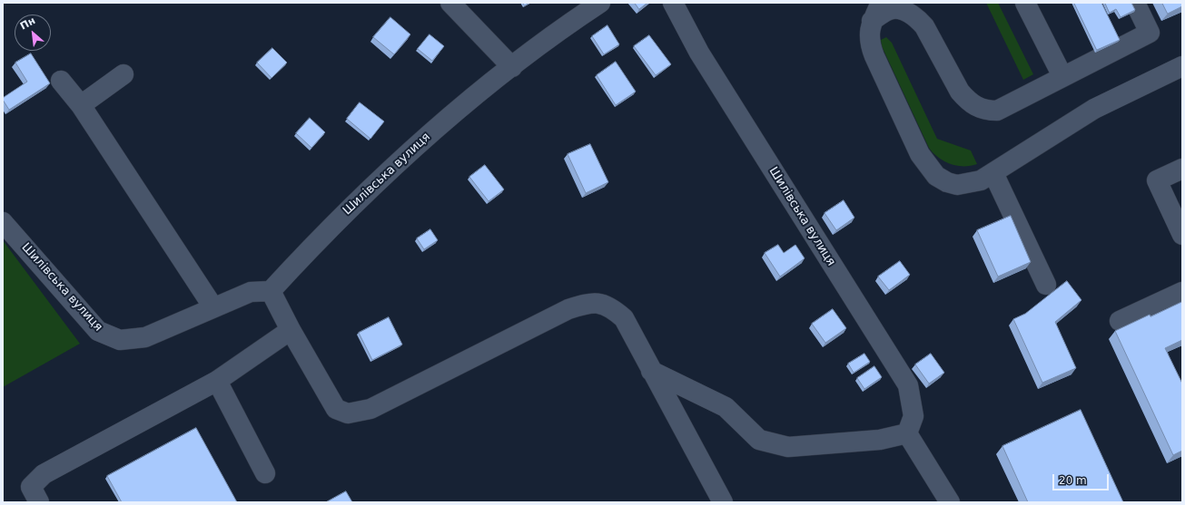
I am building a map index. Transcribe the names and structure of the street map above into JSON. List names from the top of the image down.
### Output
{
  "streets": {
    "street": ["Шилівська вулиця"]
  },
  "scale_bar": "20 m",
  "north": "top left"
}
